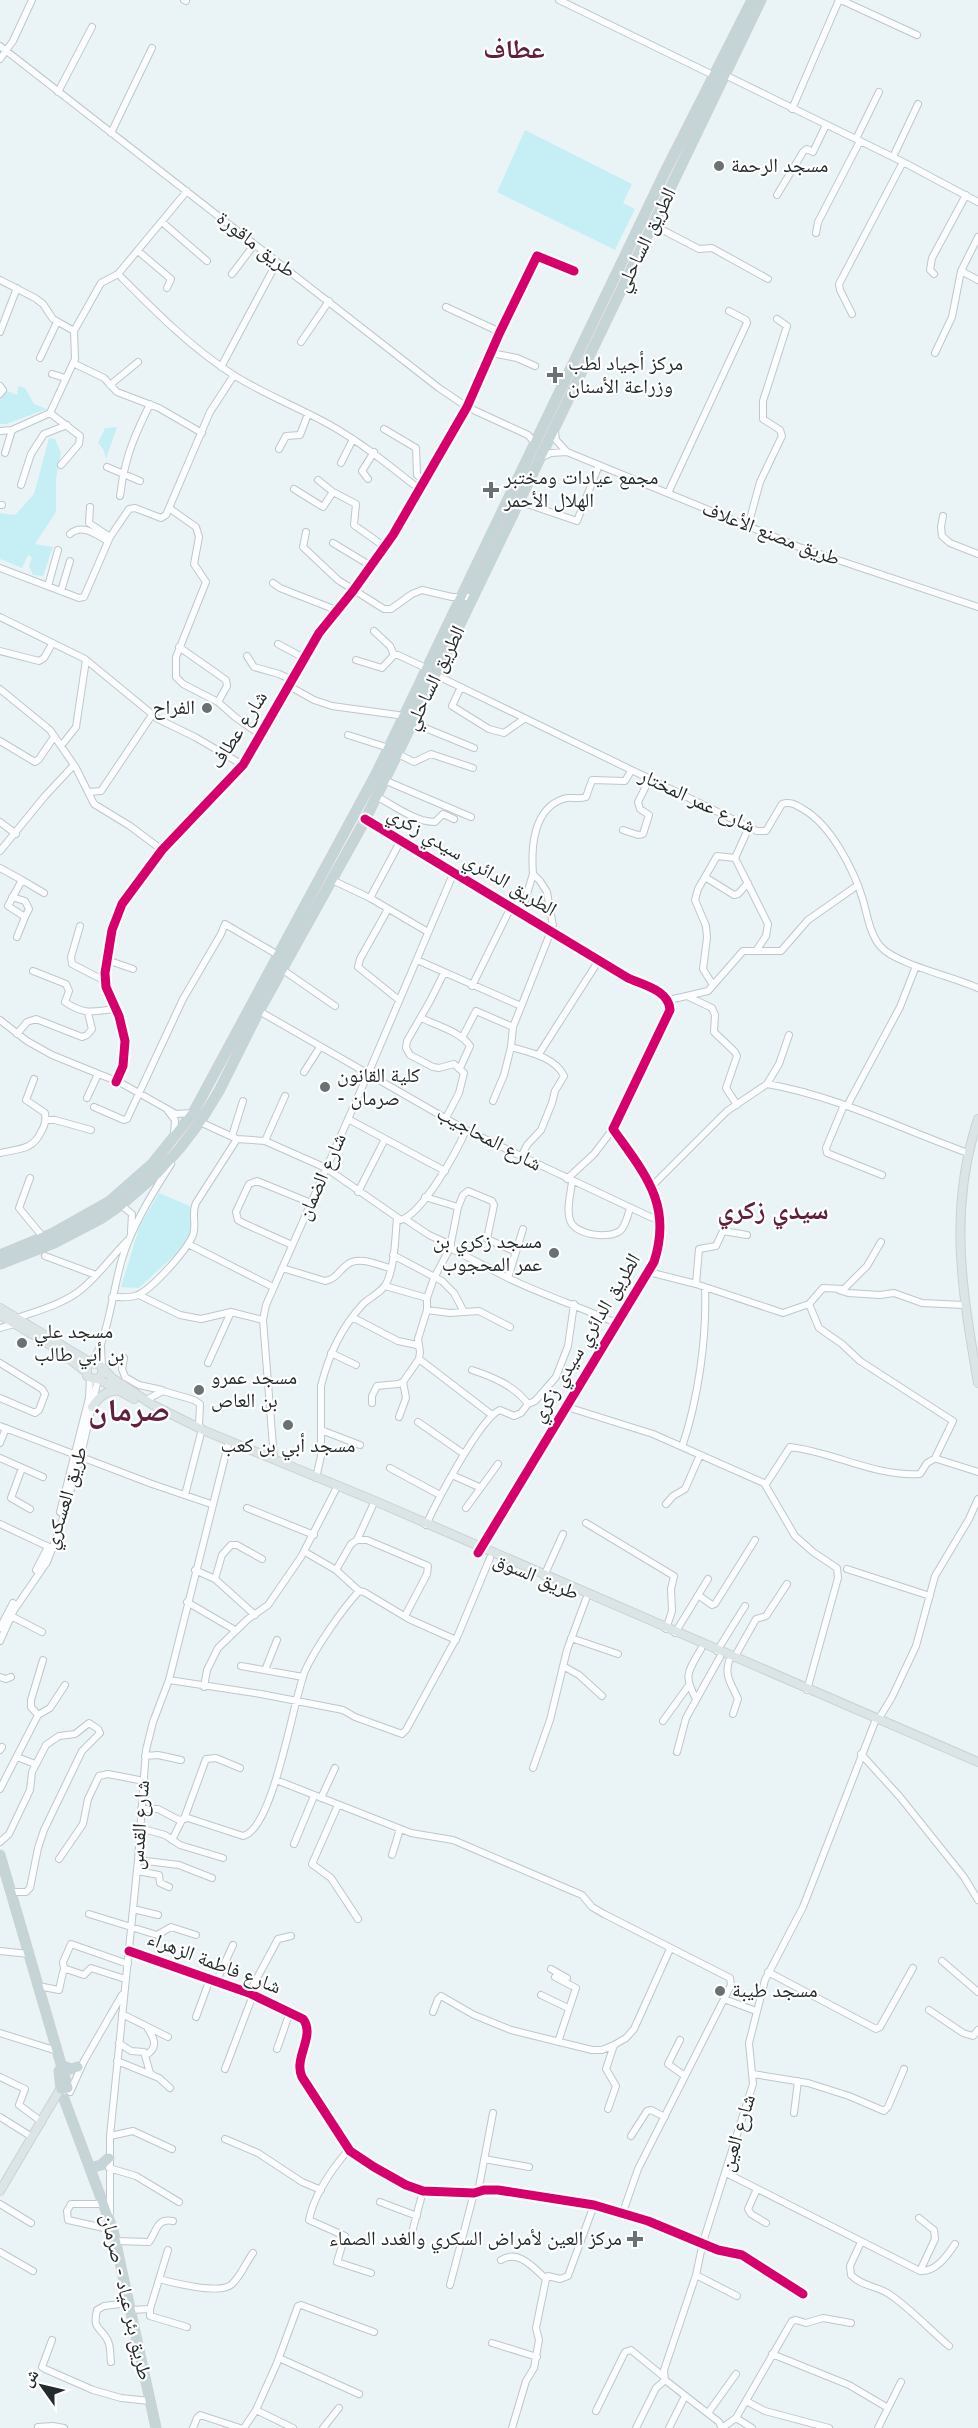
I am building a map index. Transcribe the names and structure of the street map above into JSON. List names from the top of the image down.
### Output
{
  "streets": {
    "highway": ["الطريق الساحلي", "طريق بئر عياد - صرمان"],
    "main road": ["طريق السوق"],
    "street": [
      "طريق ماقورة",
      "طريق مصنع الأعلاف",
      "شارع عطاف",
      "شارع عمر المختار",
      "الطريق الدائري سيدي زكري",
      "شارع المحاجيب",
      "شارع الضمان",
      "طريق العسكري",
      "شارع القدس",
      "شارع فاطمة الزهراء",
      "شارع العين"
    ]
  },
  "crossings": [
    ["الطريق الساحلي", "طريق ماقورة"],
    ["الطريق الساحلي", "شارع عمر المختار"],
    ["الطريق الساحلي", "الطريق الدائري سيدي زكري"],
    ["الطريق الساحلي", "شارع المحاجيب"],
    ["طريق ماقورة", "شارع عطاف"],
    ["الطريق الدائري سيدي زكري", "شارع المحاجيب"],
    ["الطريق الدائري سيدي زكري", "شارع الضمان"],
    ["الطريق الدائري سيدي زكري", "طريق السوق"],
    ["شارع المحاجيب", "شارع الضمان"],
    ["شارع الضمان", "طريق السوق"],
    ["طريق العسكري", "طريق السوق"],
    ["طريق السوق", "شارع القدس"],
    ["طريق السوق", "شارع العين"],
    ["شارع القدس", "شارع فاطمة الزهراء"],
    ["شارع القدس", "طريق بئر عياد - صرمان"],
    ["شارع فاطمة الزهراء", "شارع العين"]
  ],
  "districts": ["عطاف", "سيدي زكري", "صرمان"],
  "places": {
    "other": [
      "مسجد الرحمة",
      "الفراح",
      "كلية القانون - صرمان",
      "مسجد زكري بن عمر المحجوب",
      "مسجد علي بن أبي طالب",
      "مسجد عمرو بن العاص",
      "مسجد أبي بن كعب",
      "مسجد طيبة"
    ],
    "health": ["مركز أجياد لطب وزراعة الأسنان", "مجمع عيادات ومختبر الهلال الأحمر", "مركز العين لأمراض السكري والغدد الصماء"]
  },
  "north": "top left"
}
